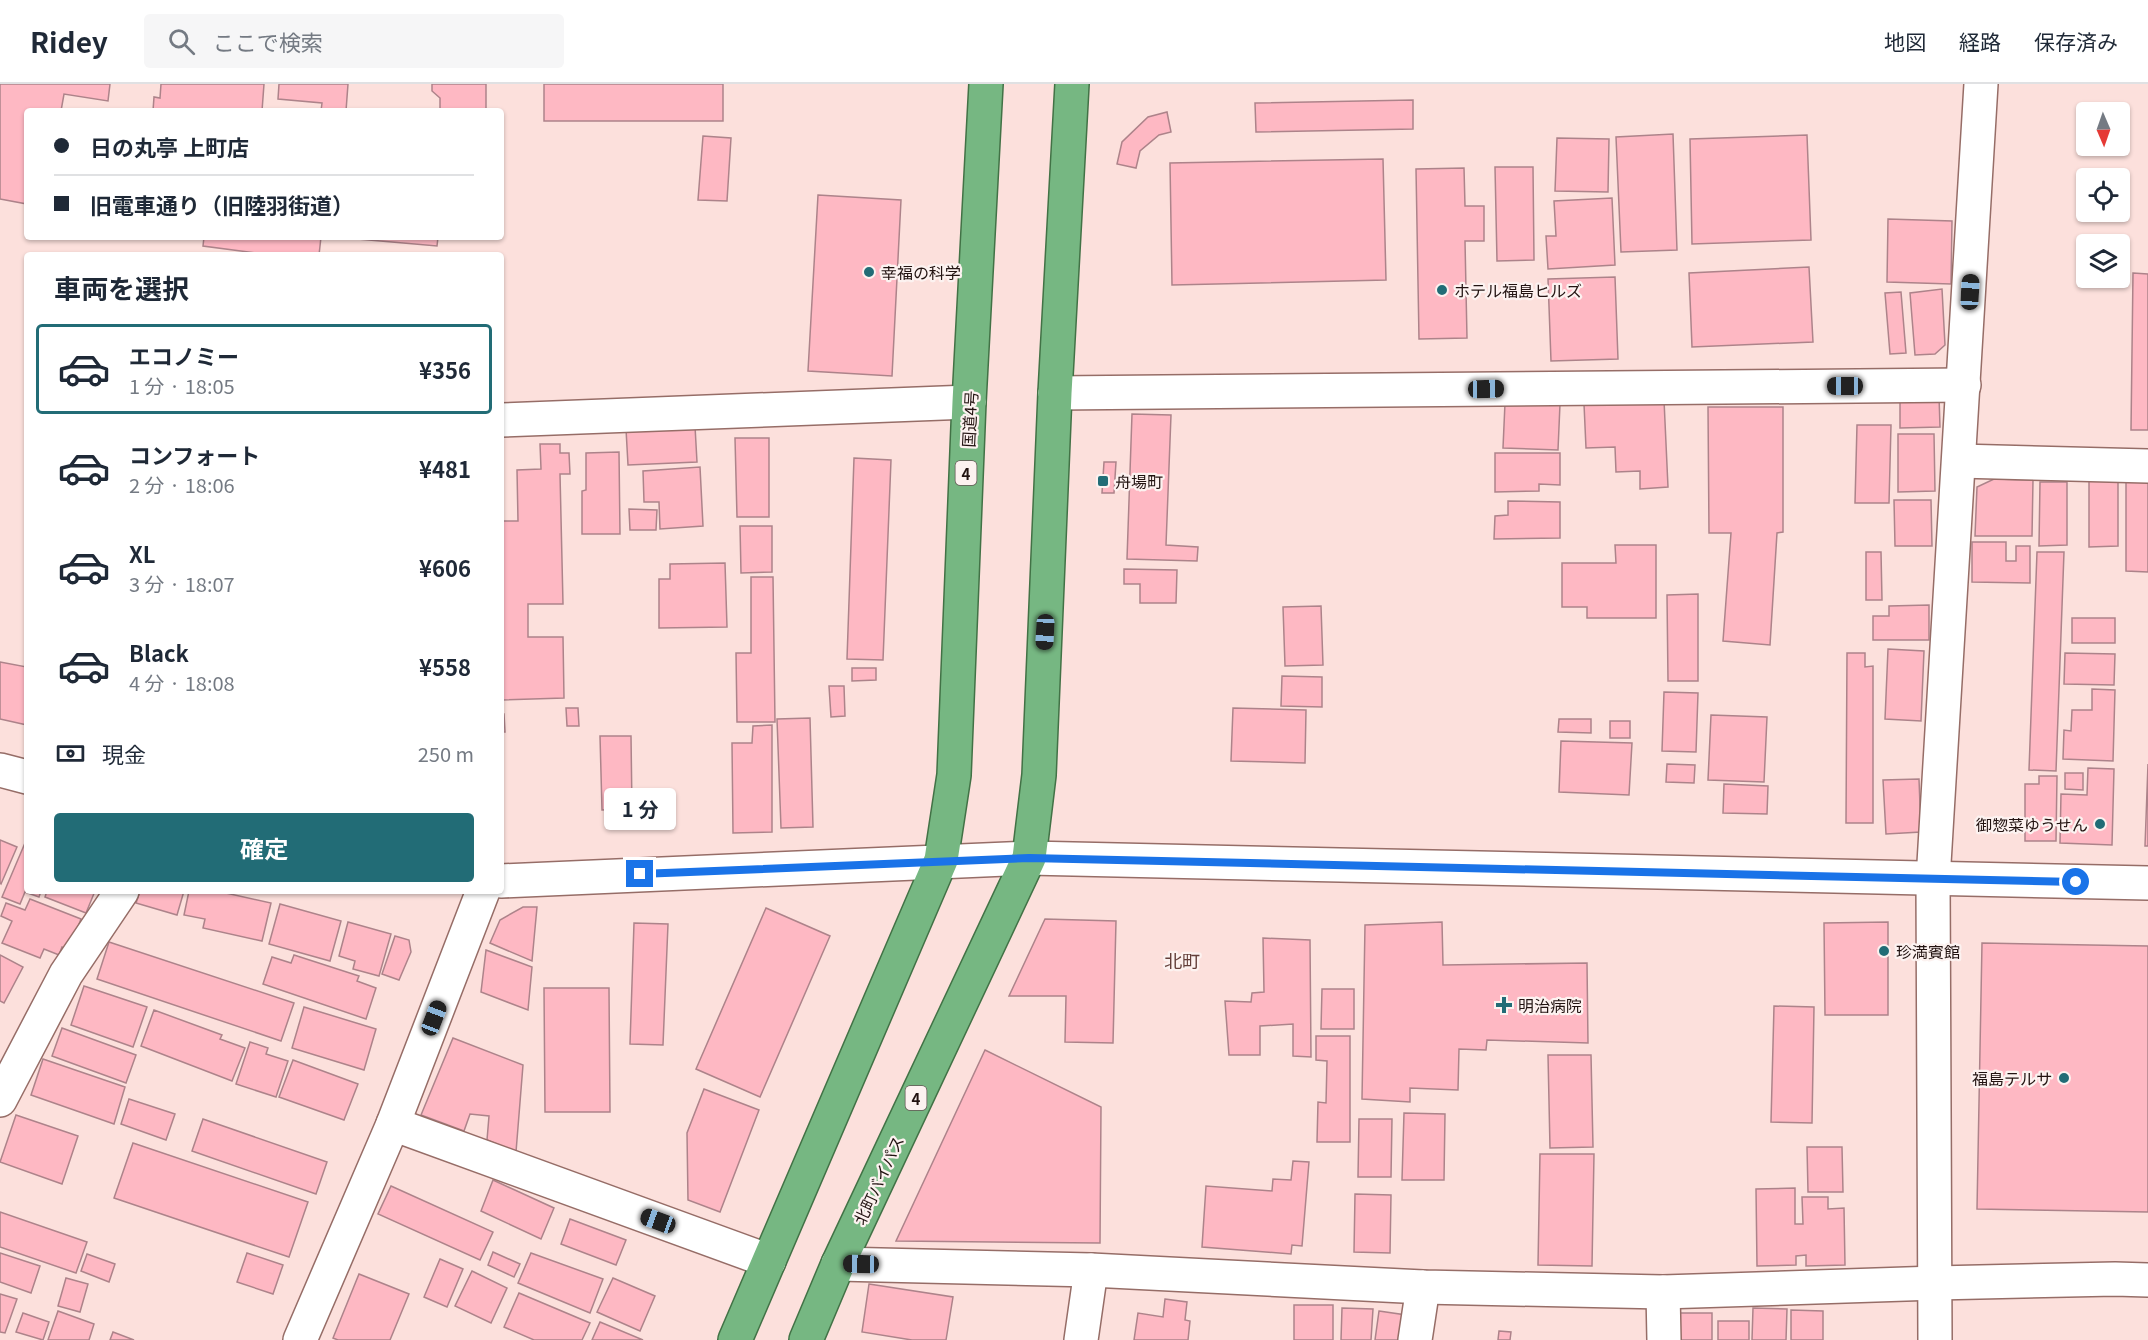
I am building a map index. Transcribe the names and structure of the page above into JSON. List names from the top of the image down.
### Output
{
  "streets": {
    "highway": ["国道4号", "4", "北町バイパス"]
  },
  "crossings": [
    ["国道4号", "4"],
    ["4", "北町バイパス"]
  ],
  "districts": ["北町"],
  "places": {
    "other": [
      "幸福の科学",
      "ホテル福島ヒルズ",
      "御惣菜ゆうせん",
      "珍満賓館",
      "福島テルサ"
    ],
    "transit": ["舟場町"],
    "health": ["明治病院"]
  },
  "north": "bottom",
  "page": {
    "header": "Ridey",
    "search": "ここで検索",
    "nav": ["地図", "経路", "保存済み"],
    "banner": ["日の丸亭 上町店", "旧電車通り（旧陸羽街道）"],
    "heading": "車両を選択",
    "list": [
      {
        "name": "エコノミー",
        "note": "1 分 · 18:05",
        "value": "¥356"
      },
      {
        "name": "コンフォート",
        "note": "2 分 · 18:06",
        "value": "¥481"
      },
      {
        "name": "XL",
        "note": "3 分 · 18:07",
        "value": "¥606"
      },
      {
        "name": "Black",
        "note": "4 分 · 18:08",
        "value": "¥558"
      }
    ],
    "pay": ["現金", "250 m"],
    "bubble": "1 分",
    "buttons": "確定"
  }
}
